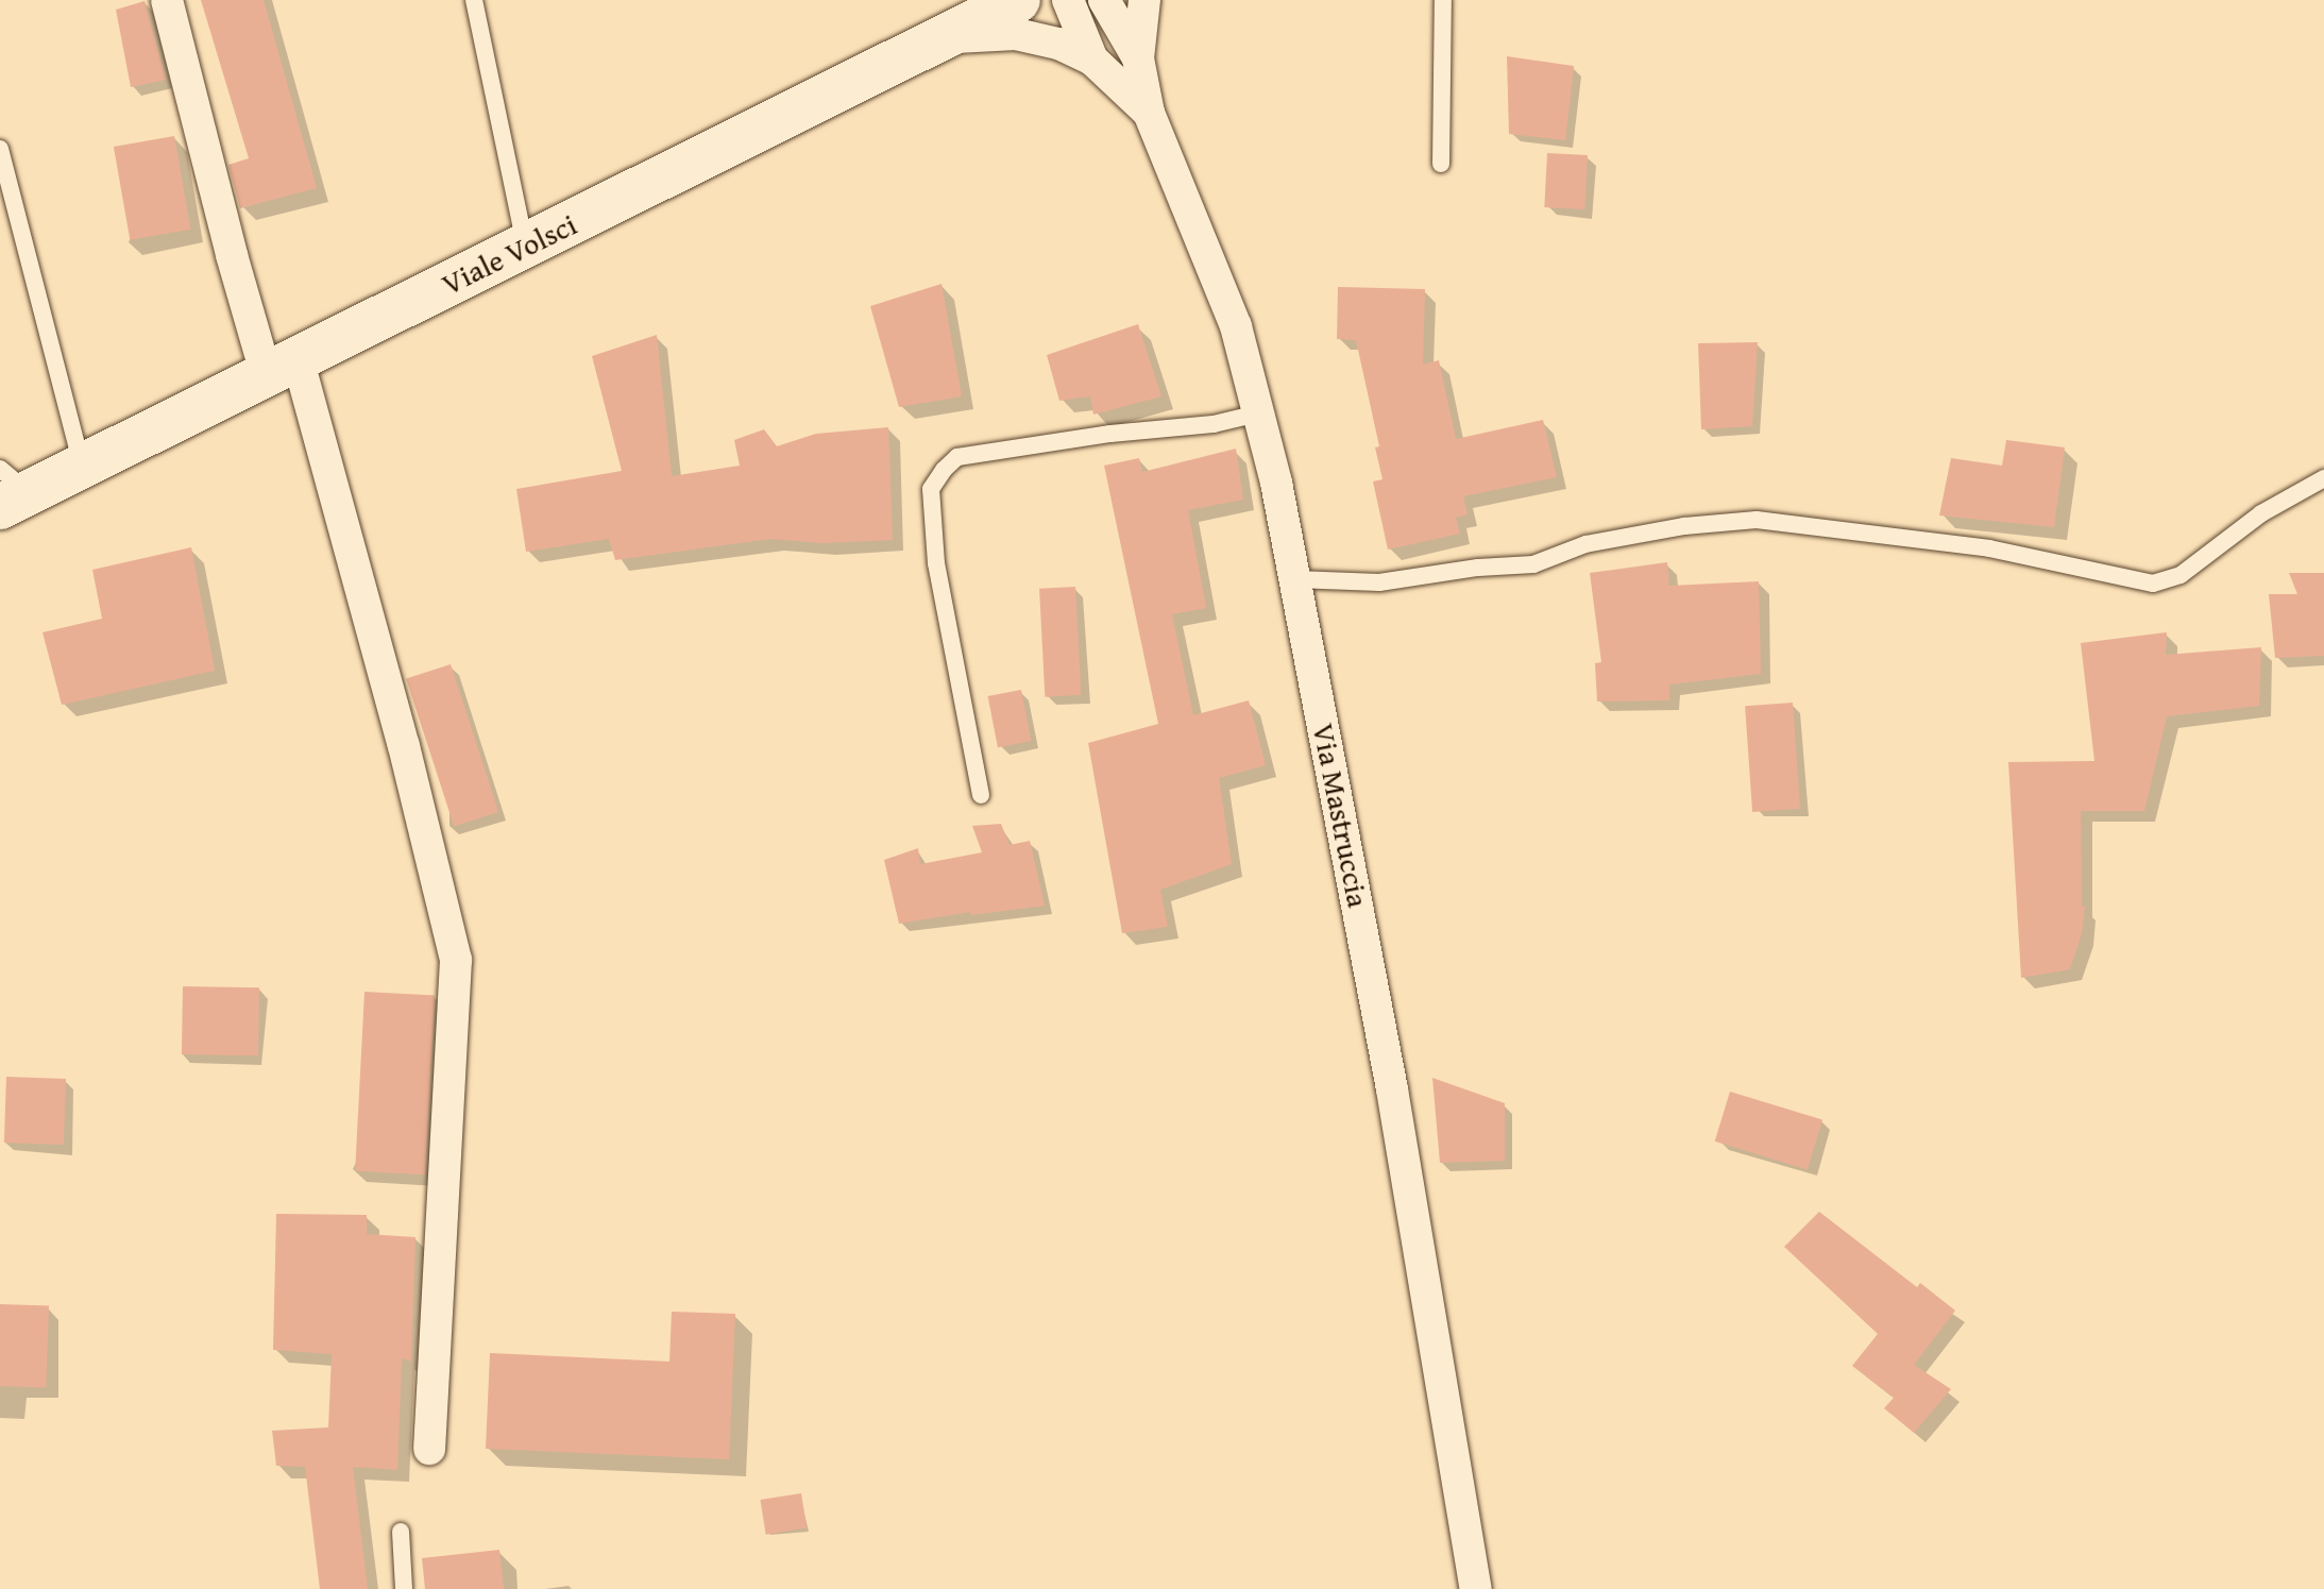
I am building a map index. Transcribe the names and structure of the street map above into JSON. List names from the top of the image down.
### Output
{
  "streets": {
    "main road": ["Viale Volsci"],
    "street": ["Via Mastruccia"]
  }
}
